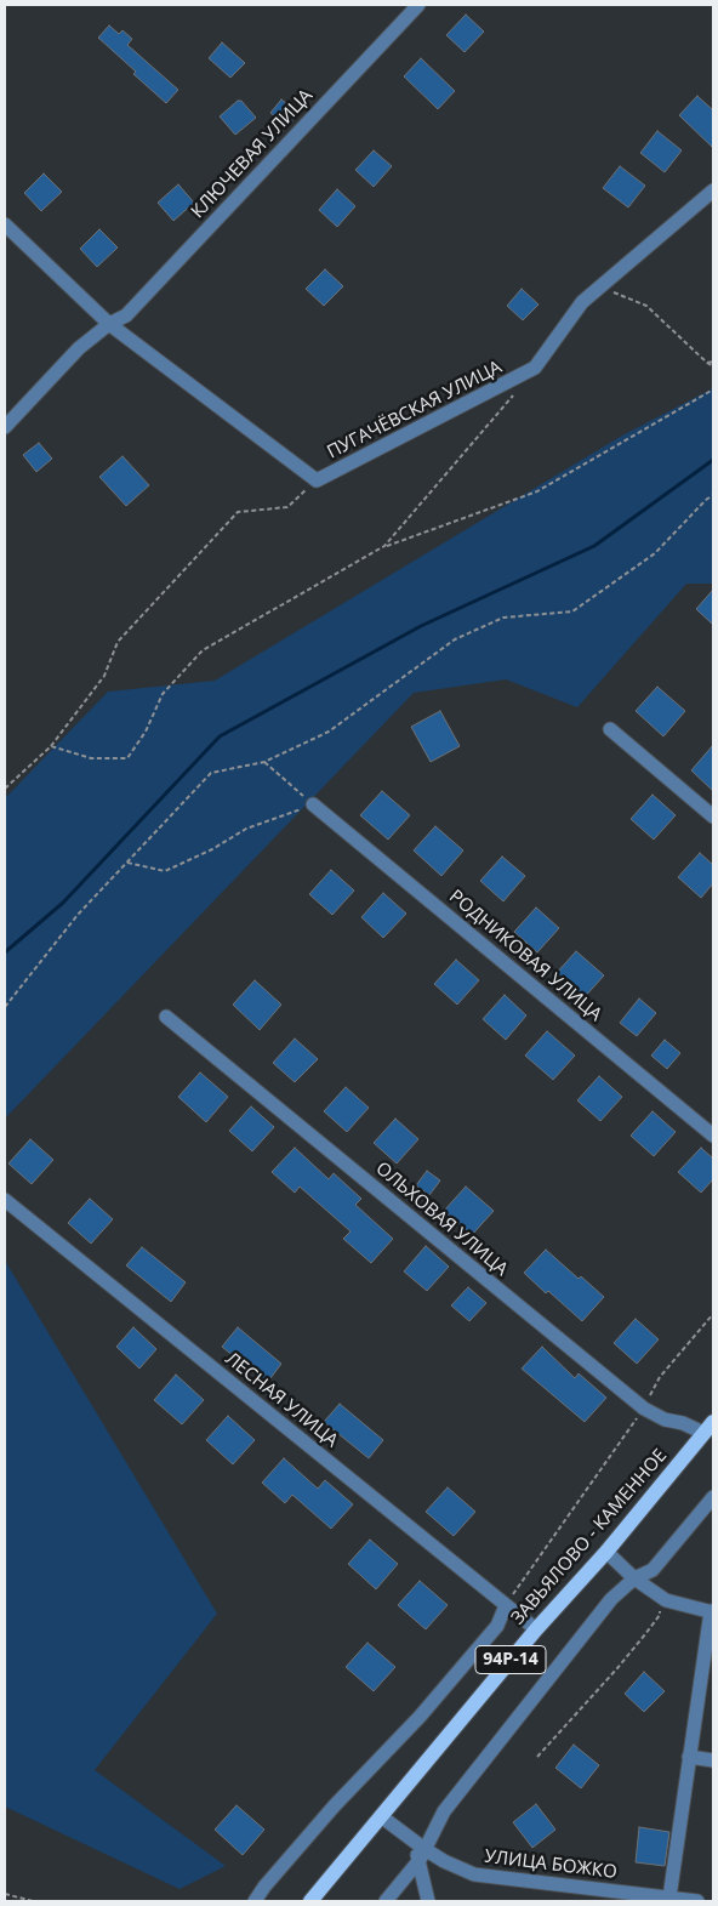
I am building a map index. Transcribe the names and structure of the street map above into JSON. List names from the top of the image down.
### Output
{
  "streets": {
    "main road": ["ЗАВЬЯЛОВО - КАМЕННОЕ", "94Р-14"],
    "street": [
      "КЛЮЧЕВАЯ УЛИЦА",
      "ПУГАЧЁВСКАЯ УЛИЦА",
      "РОДНИКОВАЯ УЛИЦА",
      "ОЛЬХОВАЯ УЛИЦА",
      "ЛЕСНАЯ УЛИЦА",
      "УЛИЦА БОЖКО"
    ]
  },
  "crossings": [
    ["КЛЮЧЕВАЯ УЛИЦА", "ПУГАЧЁВСКАЯ УЛИЦА"],
    ["ОЛЬХОВАЯ УЛИЦА", "ЗАВЬЯЛОВО - КАМЕННОЕ"],
    ["ЛЕСНАЯ УЛИЦА", "ЗАВЬЯЛОВО - КАМЕННОЕ"],
    ["ЗАВЬЯЛОВО - КАМЕННОЕ", "УЛИЦА БОЖКО"]
  ]
}
